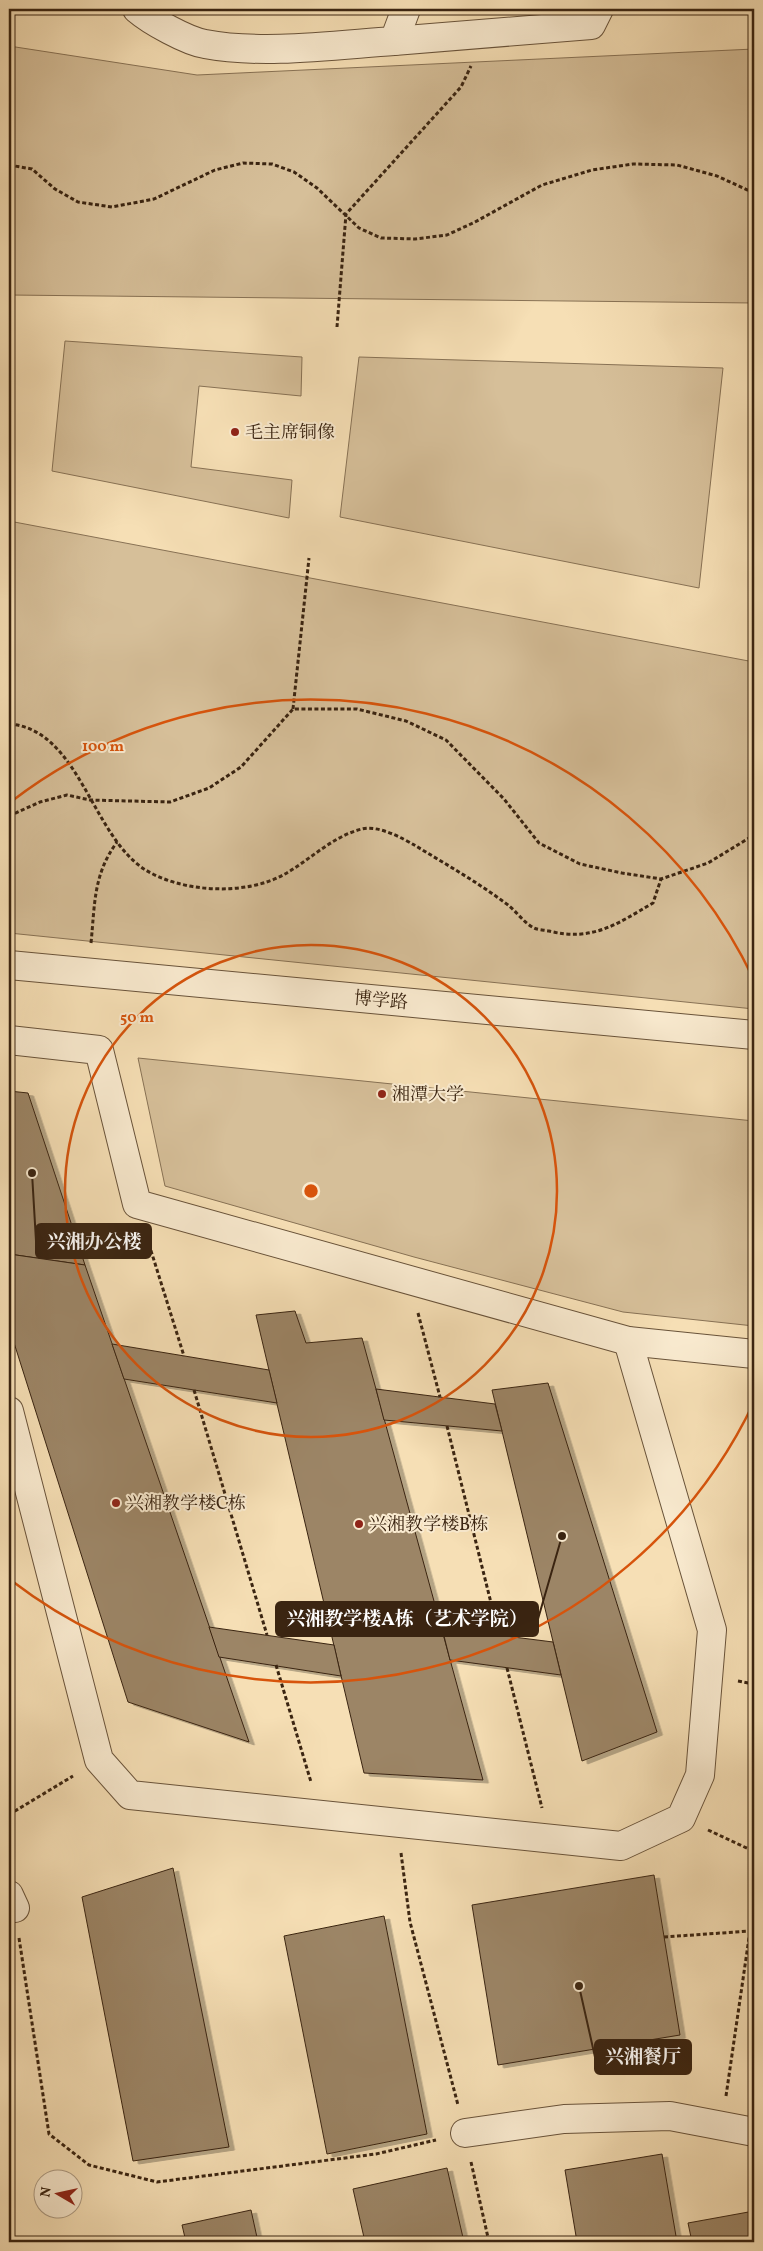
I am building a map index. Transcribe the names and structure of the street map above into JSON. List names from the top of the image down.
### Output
{
  "streets": {
    "street": ["博学路"]
  },
  "places": [
    "毛主席铜像",
    "湘潭大学",
    "兴湘办公楼",
    "兴湘教学楼C栋",
    "兴湘教学楼B栋",
    "兴湘教学楼A栋（艺术学院）",
    "兴湘餐厅"
  ],
  "north": "left",
  "rings": ["100 m", "50 m"]
}
